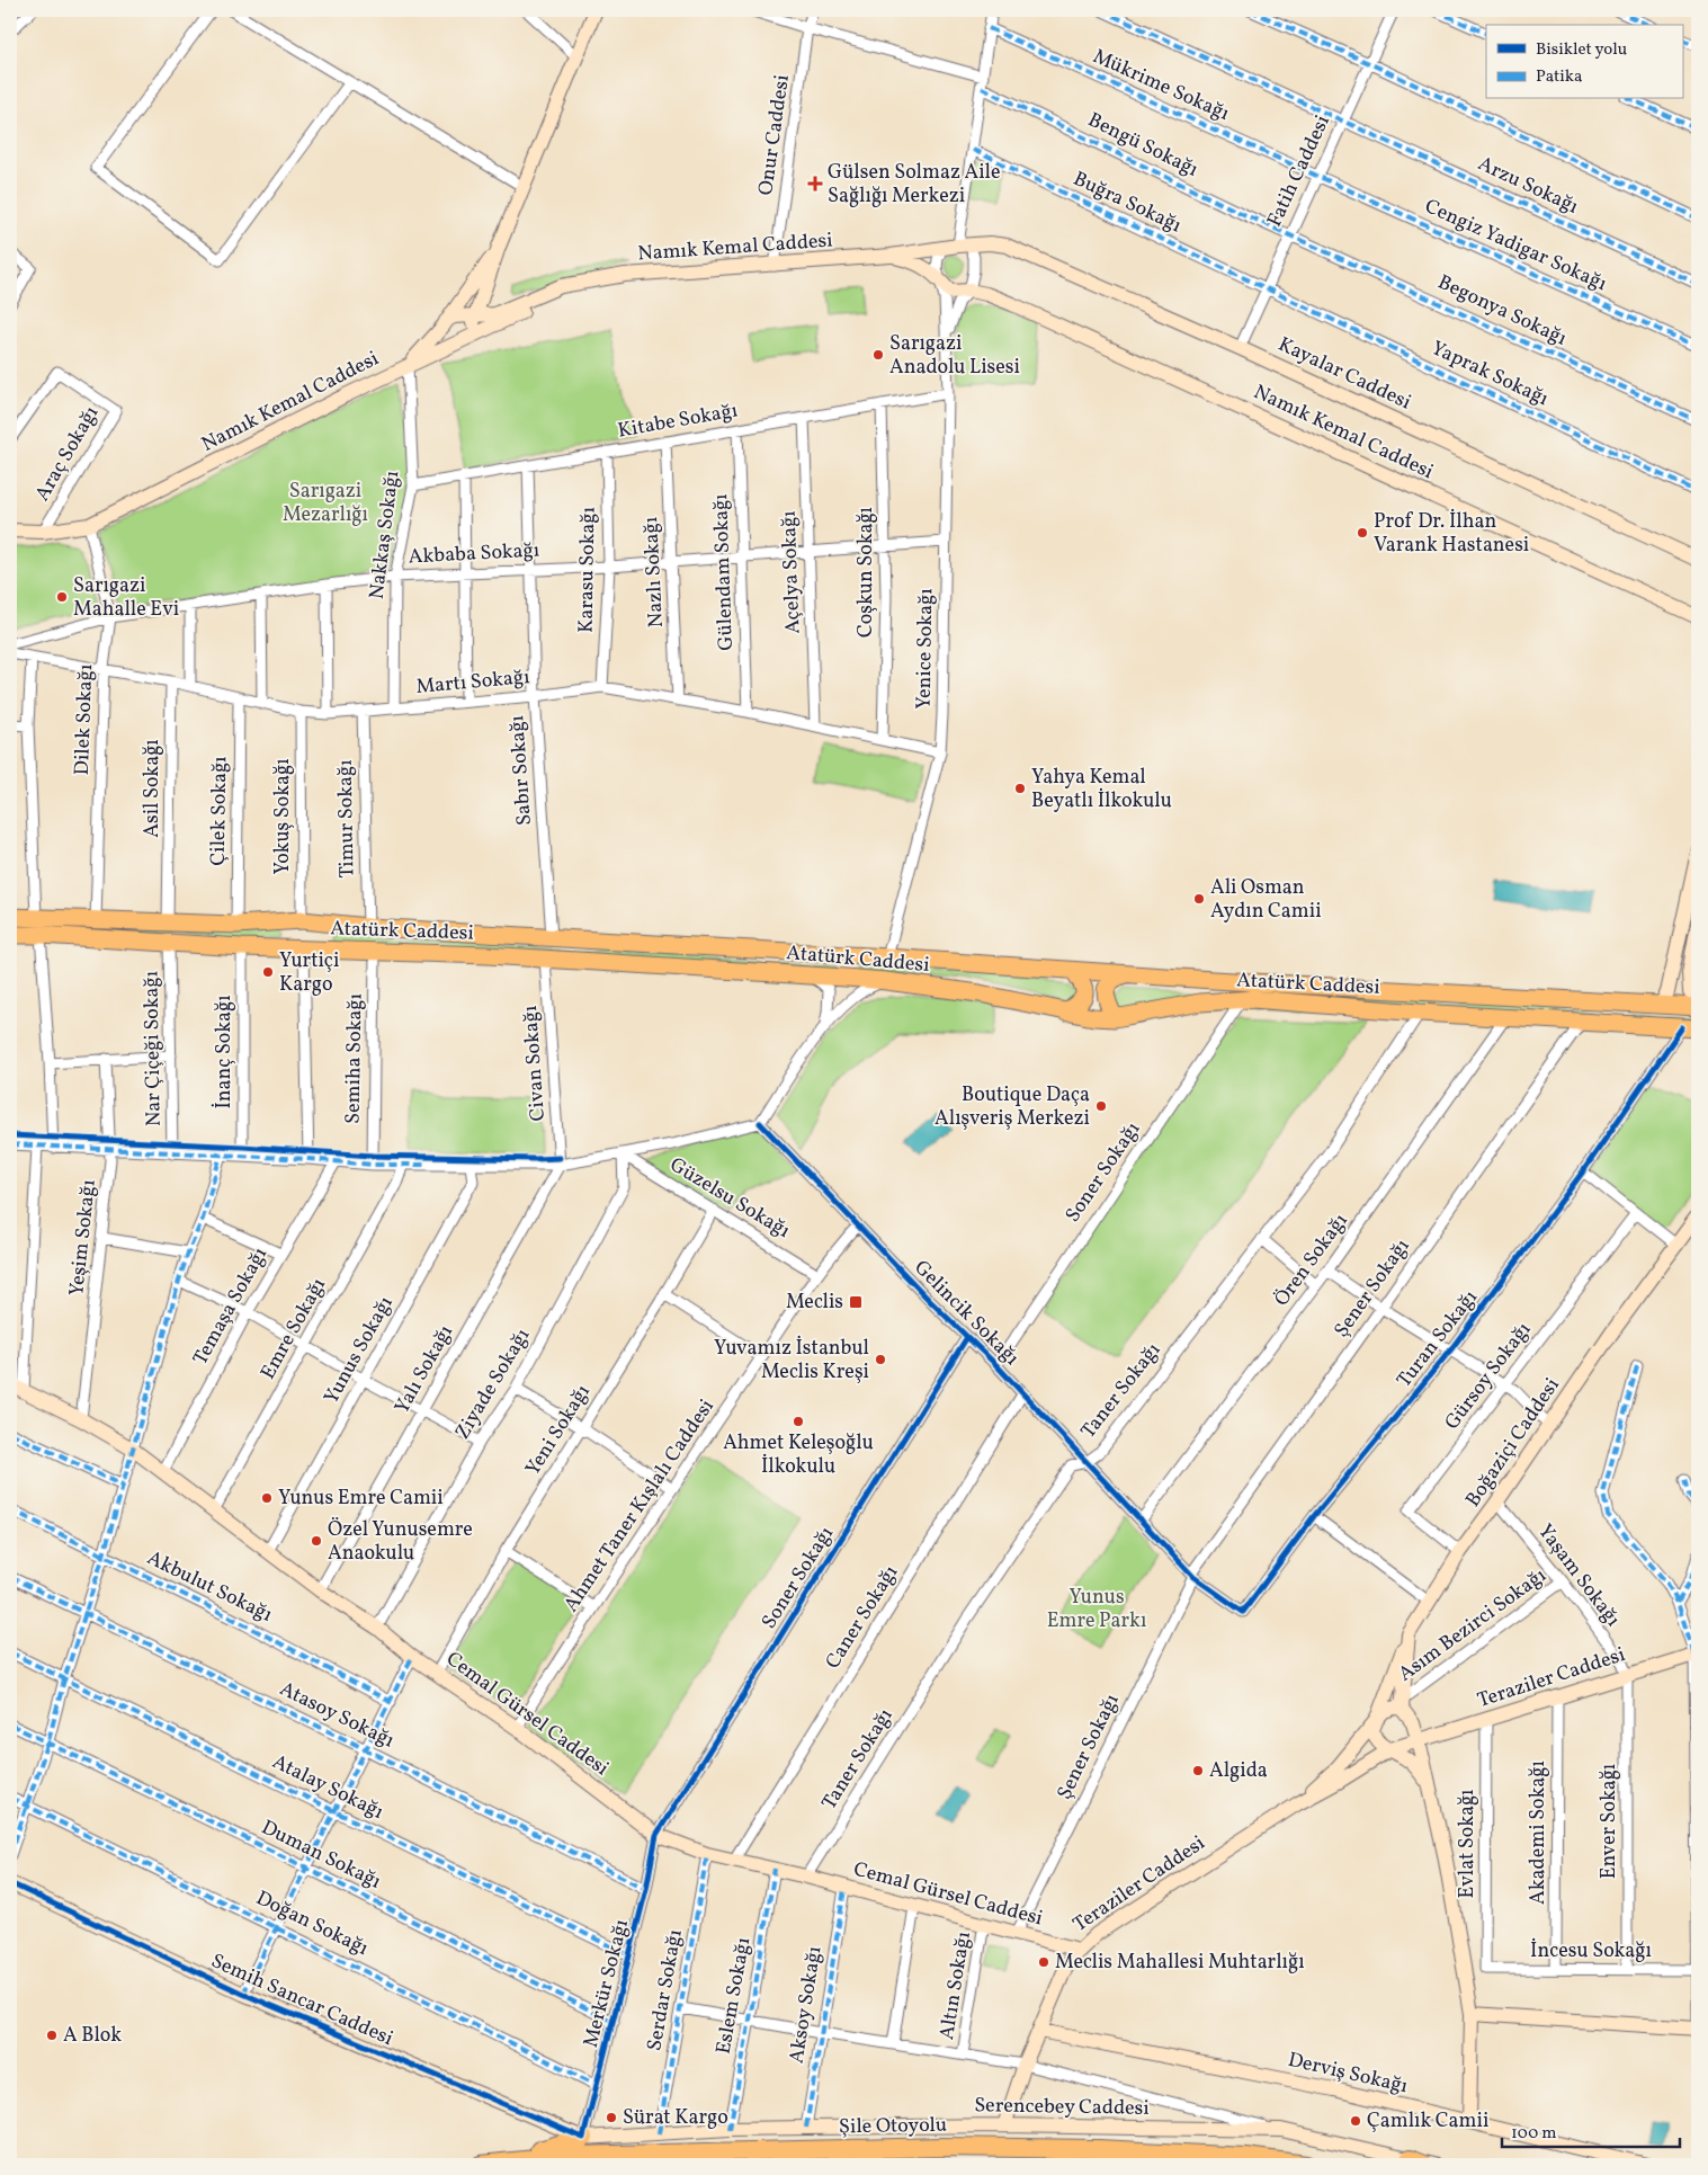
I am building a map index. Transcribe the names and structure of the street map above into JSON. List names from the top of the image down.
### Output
{
  "streets": {
    "highway": ["Şile Otoyolu"],
    "main road": [
      "Namık Kemal Caddesi",
      "Kayalar Caddesi",
      "Atatürk Caddesi",
      "Boğaziçi Caddesi",
      "Teraziler Caddesi",
      "Cemal Gürsel Caddesi",
      "Semih Sancar Caddesi",
      "Derviş Sokağı",
      "Serencebey Caddesi"
    ],
    "street": [
      "Mükrime Sokağı",
      "Onur Caddesi",
      "Bengü Sokağı",
      "Fatih Caddesi",
      "Arzu Sokağı",
      "Buğra Sokağı",
      "Cengiz Yadigar Sokağı",
      "Begonya Sokağı",
      "Yaprak Sokağı",
      "Kitabe Sokağı",
      "Araç Sokağı",
      "Nakkaş Sokağı",
      "Akbaba Sokağı",
      "Karasu Sokağı",
      "Nazlı Sokağı",
      "Gülendam Sokağı",
      "Açelya Sokağı",
      "Coşkun Sokağı",
      "Yenice Sokağı",
      "Martı Sokağı",
      "Dilek Sokağı",
      "Sabır Sokağı",
      "Asil Sokağı",
      "Çilek Sokağı",
      "Yokuş Sokağı",
      "Timur Sokağı",
      "Nar Çiçeği Sokağı",
      "İnanç Sokağı",
      "Semiha Sokağı",
      "Civan Sokağı",
      "Soner Sokağı",
      "Güzelsu Sokağı",
      "Yeşim Sokağı",
      "Ören Sokağı",
      "Şener Sokağı",
      "Temaşa Sokağı",
      "Gelincik Sokağı",
      "Emre Sokağı",
      "Turan Sokağı",
      "Yunus Sokağı",
      "Yalı Sokağı",
      "Gürsoy Sokağı",
      "Ziyade Sokağı",
      "Taner Sokağı",
      "Yeni Sokağı",
      "Ahmet Taner Kışlalı Caddesi",
      "Yaşam Sokağı",
      "Akbulut Sokağı",
      "Caner Sokağı",
      "Asım Bezirci Sokağı",
      "Atasoy Sokağı",
      "Atalay Sokağı",
      "Enver Sokağı",
      "Akademi Sokağı",
      "Evlat Sokağı",
      "Duman Sokağı",
      "Doğan Sokağı",
      "İncesu Sokağı",
      "Merkür Sokağı",
      "Altın Sokağı",
      "Serdar Sokağı",
      "Eslem Sokağı",
      "Aksoy Sokağı"
    ]
  },
  "crossings": [
    ["Mükrime Sokağı", "Fatih Caddesi"],
    ["Mükrime Sokağı", "Cengiz Yadigar Sokağı"],
    ["Onur Caddesi", "Namık Kemal Caddesi"],
    ["Bengü Sokağı", "Fatih Caddesi"],
    ["Bengü Sokağı", "Begonya Sokağı"],
    ["Fatih Caddesi", "Arzu Sokağı"],
    ["Fatih Caddesi", "Buğra Sokağı"],
    ["Fatih Caddesi", "Cengiz Yadigar Sokağı"],
    ["Fatih Caddesi", "Begonya Sokağı"],
    ["Fatih Caddesi", "Kayalar Caddesi"],
    ["Fatih Caddesi", "Yaprak Sokağı"],
    ["Buğra Sokağı", "Yaprak Sokağı"],
    ["Namık Kemal Caddesi", "Kayalar Caddesi"],
    ["Namık Kemal Caddesi", "Araç Sokağı"],
    ["Namık Kemal Caddesi", "Nakkaş Sokağı"],
    ["Namık Kemal Caddesi", "Yenice Sokağı"],
    ["Namık Kemal Caddesi", "Dilek Sokağı"],
    ["Kayalar Caddesi", "Yenice Sokağı"],
    ["Kitabe Sokağı", "Nakkaş Sokağı"],
    ["Kitabe Sokağı", "Karasu Sokağı"],
    ["Kitabe Sokağı", "Nazlı Sokağı"],
    ["Kitabe Sokağı", "Gülendam Sokağı"],
    ["Kitabe Sokağı", "Açelya Sokağı"],
    ["Kitabe Sokağı", "Coşkun Sokağı"],
    ["Kitabe Sokağı", "Yenice Sokağı"],
    ["Kitabe Sokağı", "Sabır Sokağı"],
    ["Nakkaş Sokağı", "Akbaba Sokağı"],
    ["Nakkaş Sokağı", "Martı Sokağı"],
    ["Akbaba Sokağı", "Karasu Sokağı"],
    ["Akbaba Sokağı", "Nazlı Sokağı"],
    ["Akbaba Sokağı", "Gülendam Sokağı"],
    ["Akbaba Sokağı", "Açelya Sokağı"],
    ["Akbaba Sokağı", "Coşkun Sokağı"],
    ["Akbaba Sokağı", "Yenice Sokağı"],
    ["Akbaba Sokağı", "Dilek Sokağı"],
    ["Akbaba Sokağı", "Sabır Sokağı"],
    ["Karasu Sokağı", "Martı Sokağı"],
    ["Nazlı Sokağı", "Martı Sokağı"],
    ["Gülendam Sokağı", "Martı Sokağı"],
    ["Açelya Sokağı", "Martı Sokağı"],
    ["Coşkun Sokağı", "Martı Sokağı"],
    ["Yenice Sokağı", "Martı Sokağı"],
    ["Yenice Sokağı", "Atatürk Caddesi"],
    ["Martı Sokağı", "Dilek Sokağı"],
    ["Martı Sokağı", "Sabır Sokağı"],
    ["Martı Sokağı", "Asil Sokağı"],
    ["Martı Sokağı", "Çilek Sokağı"],
    ["Martı Sokağı", "Yokuş Sokağı"],
    ["Martı Sokağı", "Timur Sokağı"],
    ["Dilek Sokağı", "Atatürk Caddesi"],
    ["Sabır Sokağı", "Atatürk Caddesi"],
    ["Asil Sokağı", "Atatürk Caddesi"],
    ["Çilek Sokağı", "Atatürk Caddesi"],
    ["Yokuş Sokağı", "Atatürk Caddesi"],
    ["Timur Sokağı", "Atatürk Caddesi"],
    ["Atatürk Caddesi", "Nar Çiçeği Sokağı"],
    ["Atatürk Caddesi", "İnanç Sokağı"],
    ["Atatürk Caddesi", "Semiha Sokağı"],
    ["Atatürk Caddesi", "Civan Sokağı"],
    ["Atatürk Caddesi", "Soner Sokağı"],
    ["Atatürk Caddesi", "Ören Sokağı"],
    ["Atatürk Caddesi", "Şener Sokağı"],
    ["Atatürk Caddesi", "Turan Sokağı"],
    ["Atatürk Caddesi", "Taner Sokağı"],
    ["Civan Sokağı", "Yalı Sokağı"],
    ["Soner Sokağı", "Gelincik Sokağı"],
    ["Soner Sokağı", "Cemal Gürsel Caddesi"],
    ["Soner Sokağı", "Merkür Sokağı"],
    ["Güzelsu Sokağı", "Ziyade Sokağı"],
    ["Güzelsu Sokağı", "Yeni Sokağı"],
    ["Güzelsu Sokağı", "Ahmet Taner Kışlalı Caddesi"],
    ["Yeşim Sokağı", "Cemal Gürsel Caddesi"],
    ["Ören Sokağı", "Gelincik Sokağı"],
    ["Şener Sokağı", "Gelincik Sokağı"],
    ["Şener Sokağı", "Turan Sokağı"],
    ["Şener Sokağı", "Cemal Gürsel Caddesi"],
    ["Temaşa Sokağı", "Cemal Gürsel Caddesi"],
    ["Gelincik Sokağı", "Turan Sokağı"],
    ["Gelincik Sokağı", "Taner Sokağı"],
    ["Gelincik Sokağı", "Ahmet Taner Kışlalı Caddesi"],
    ["Gelincik Sokağı", "Caner Sokağı"],
    ["Emre Sokağı", "Cemal Gürsel Caddesi"],
    ["Yunus Sokağı", "Cemal Gürsel Caddesi"],
    ["Yalı Sokağı", "Cemal Gürsel Caddesi"],
    ["Gürsoy Sokağı", "Boğaziçi Caddesi"],
    ["Ziyade Sokağı", "Cemal Gürsel Caddesi"],
    ["Taner Sokağı", "Cemal Gürsel Caddesi"],
    ["Yeni Sokağı", "Cemal Gürsel Caddesi"],
    ["Boğaziçi Caddesi", "Yaşam Sokağı"],
    ["Boğaziçi Caddesi", "Asım Bezirci Sokağı"],
    ["Boğaziçi Caddesi", "Teraziler Caddesi"],
    ["Ahmet Taner Kışlalı Caddesi", "Cemal Gürsel Caddesi"],
    ["Yaşam Sokağı", "Asım Bezirci Sokağı"],
    ["Yaşam Sokağı", "Teraziler Caddesi"],
    ["Yaşam Sokağı", "Enver Sokağı"],
    ["Caner Sokağı", "Cemal Gürsel Caddesi"],
    ["Asım Bezirci Sokağı", "Teraziler Caddesi"],
    ["Teraziler Caddesi", "Cemal Gürsel Caddesi"],
    ["Teraziler Caddesi", "Enver Sokağı"],
    ["Teraziler Caddesi", "Akademi Sokağı"],
    ["Teraziler Caddesi", "Evlat Sokağı"],
    ["Teraziler Caddesi", "Derviş Sokağı"],
    ["Teraziler Caddesi", "Serencebey Caddesi"],
    ["Cemal Gürsel Caddesi", "Merkür Sokağı"],
    ["Cemal Gürsel Caddesi", "Altın Sokağı"],
    ["Cemal Gürsel Caddesi", "Serdar Sokağı"],
    ["Cemal Gürsel Caddesi", "Eslem Sokağı"],
    ["Cemal Gürsel Caddesi", "Aksoy Sokağı"],
    ["Atasoy Sokağı", "Merkür Sokağı"],
    ["Atalay Sokağı", "Merkür Sokağı"],
    ["Enver Sokağı", "İncesu Sokağı"],
    ["Akademi Sokağı", "İncesu Sokağı"],
    ["Evlat Sokağı", "İncesu Sokağı"],
    ["Duman Sokağı", "Merkür Sokağı"],
    ["Doğan Sokağı", "Merkür Sokağı"],
    ["Merkür Sokağı", "Semih Sancar Caddesi"],
    ["Merkür Sokağı", "Serencebey Caddesi"],
    ["Serdar Sokağı", "Serencebey Caddesi"],
    ["Eslem Sokağı", "Serencebey Caddesi"],
    ["Semih Sancar Caddesi", "Serencebey Caddesi"],
    ["Aksoy Sokağı", "Serencebey Caddesi"]
  ],
  "parks": ["Sarıgazi Mezarlığı", "Yunus Emre Parkı"],
  "places": {
    "health": ["Gülsen Solmaz Aile Sağlığı Merkezi"],
    "other": [
      "Sarıgazi Anadolu Lisesi",
      "Prof Dr. İlhan Varank Hastanesi",
      "Sarıgazi Mahalle Evi",
      "Yahya Kemal Beyatlı İlkokulu",
      "Ali Osman Aydın Camii",
      "Yurtiçi Kargo",
      "Boutique Daça Alışveriş Merkezi",
      "Yuvamız İstanbul Meclis Kreşi",
      "Ahmet Keleşoğlu İlkokulu",
      "Yunus Emre Camii",
      "Özel Yunusemre Anaokulu",
      "Algida",
      "Meclis Mahallesi Muhtarlığı",
      "A Blok",
      "Sürat Kargo",
      "Çamlık Camii"
    ],
    "transit": ["Meclis"]
  },
  "legend": ["Bisiklet yolu", "Patika"],
  "scale_bar": "100 m"
}
